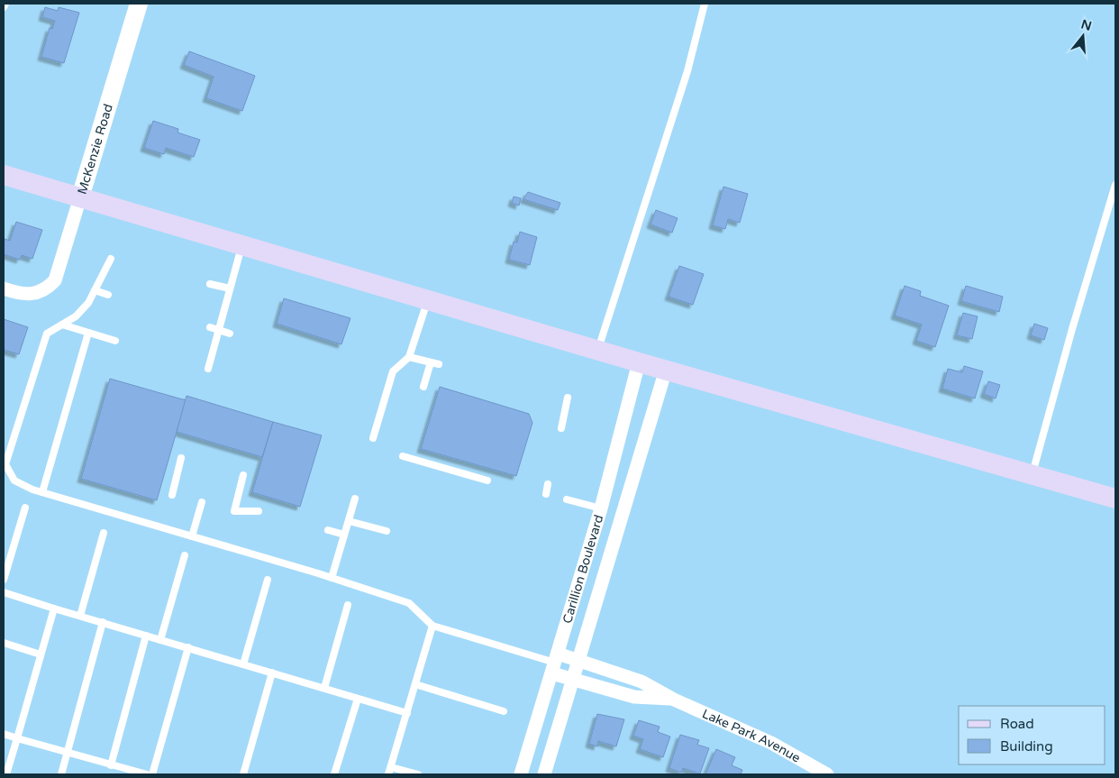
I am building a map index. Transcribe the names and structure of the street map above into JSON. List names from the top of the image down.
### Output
{
  "streets": {
    "street": ["McKenzie Road", "Carillion Boulevard", "Lake Park Avenue"]
  },
  "crossings": [
    ["Carillion Boulevard", "Lake Park Avenue"]
  ],
  "legend": ["Road", "Building"],
  "north": "top"
}
